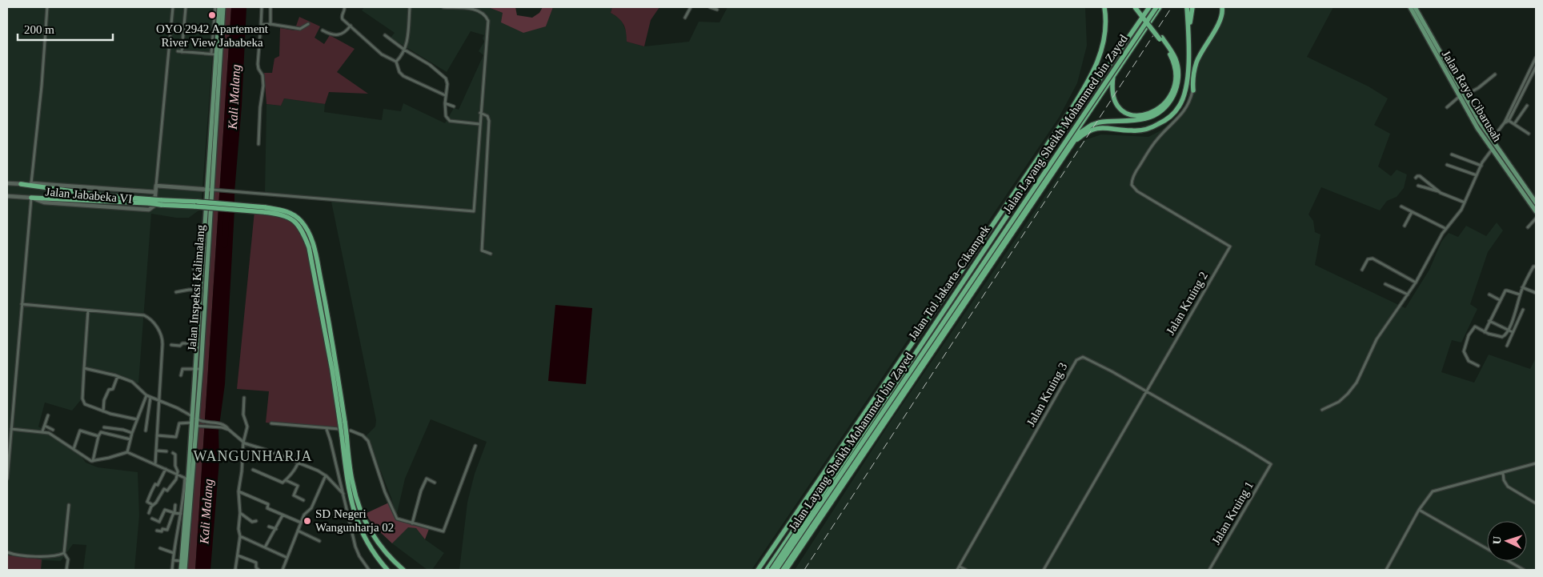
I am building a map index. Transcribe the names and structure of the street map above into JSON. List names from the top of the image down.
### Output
{
  "streets": {
    "highway": ["Jalan Layang Sheikh Mohammed bin Zayed", "Jalan Tol Jakarta–Cikampek"],
    "main road": ["Jalan Raya Cibarusah", "Jalan Jababeka VI", "Jalan Inspeksi Kalimalang"],
    "street": ["Jalan Kruing 2", "Jalan Kruing 3", "Jalan Kruing 1"]
  },
  "crossings": [
    ["Jalan Layang Sheikh Mohammed bin Zayed", "Jalan Tol Jakarta–Cikampek"],
    ["Jalan Kruing 2", "Jalan Kruing 3"],
    ["Jalan Kruing 3", "Jalan Kruing 1"]
  ],
  "districts": ["WANGUNHARJA"],
  "water": ["Kali Malang"],
  "places": ["OYO 2942 Apartement River View Jababeka", "SD Negeri Wangunharja 02"],
  "scale_bar": "200 m",
  "north": "left"
}
